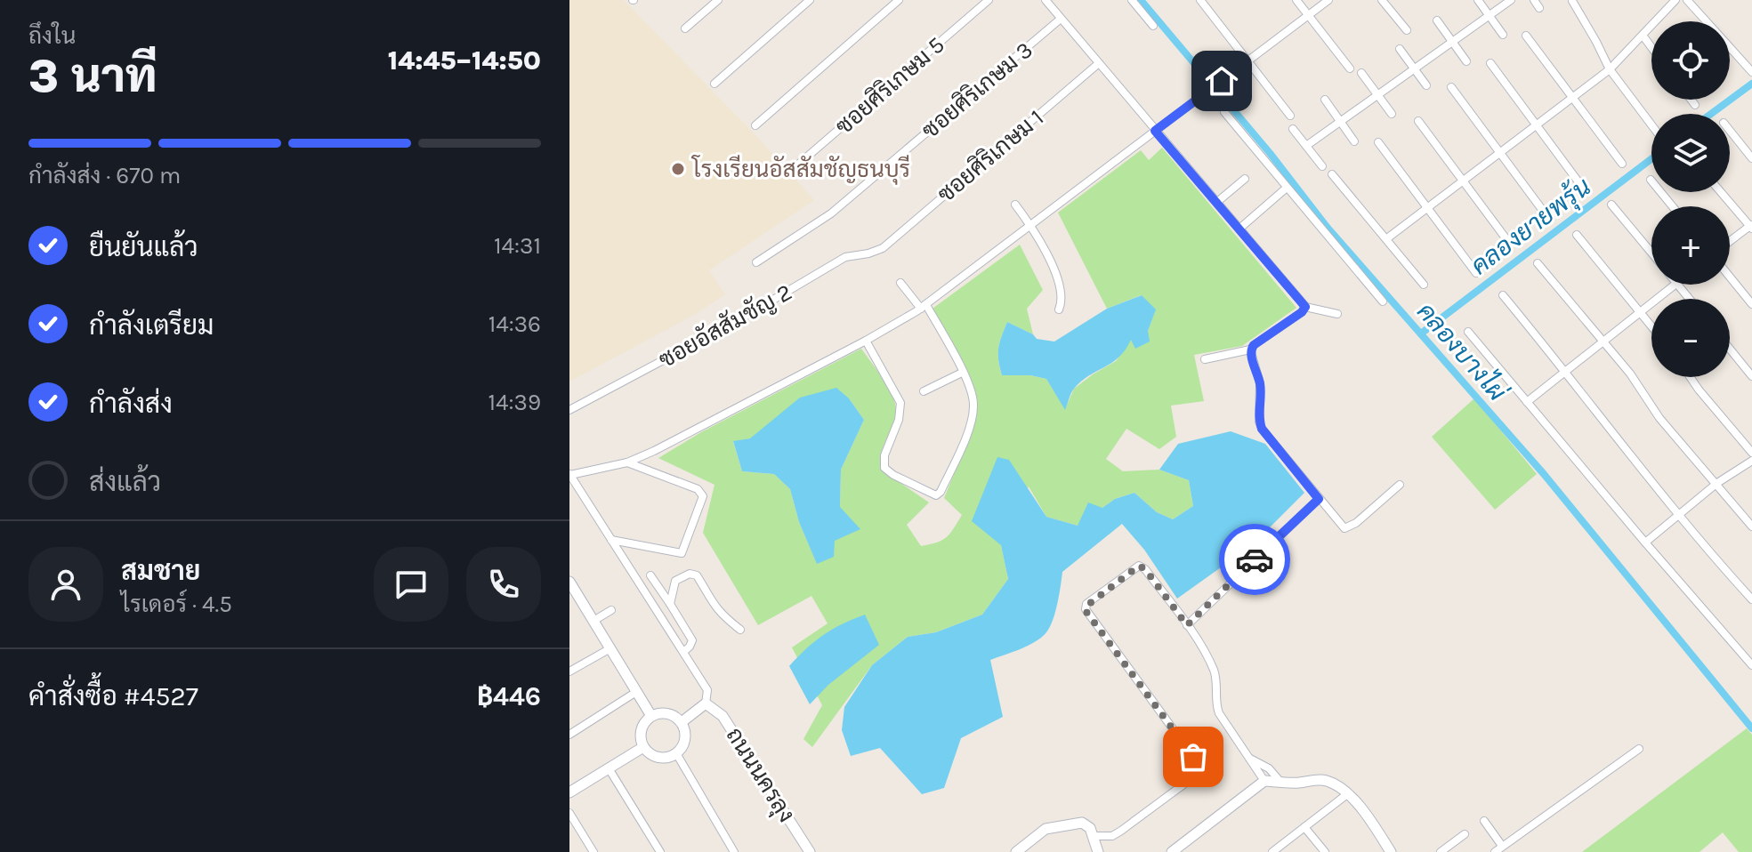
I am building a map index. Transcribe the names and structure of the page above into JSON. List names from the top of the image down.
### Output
{
  "streets": {
    "street": [
      "ซอยศิริเกษม 5",
      "ซอยศิริเกษม 3",
      "ซอยศิริเกษม 1",
      "ซอยอัสสัมชัญ 2",
      "ถนนนครลุง"
    ]
  },
  "crossings": [
    ["ซอยศิริเกษม 1", "ซอยอัสสัมชัญ 2"]
  ],
  "water": ["คลองยายพรุ้น", "คลองบางไผ่"],
  "places": ["โรงเรียนอัสสัมชัญธนบุรี"],
  "page": {
    "heading": ["3 นาที", "ถึงใน", "14:45–14:50"],
    "panel": [
      "สมชาย",
      "ไรเดอร์ · 4.5",
      "คำสั่งซื้อ #4527",
      "฿446"
    ],
    "map_buttons": ["+", "−"],
    "bar": "กำลังส่ง · 670 m",
    "list": [
      ["ยืนยันแล้ว", "14:31"],
      ["กำลังเตรียม", "14:36"],
      ["กำลังส่ง", "14:39"],
      "ส่งแล้ว"
    ]
  }
}
